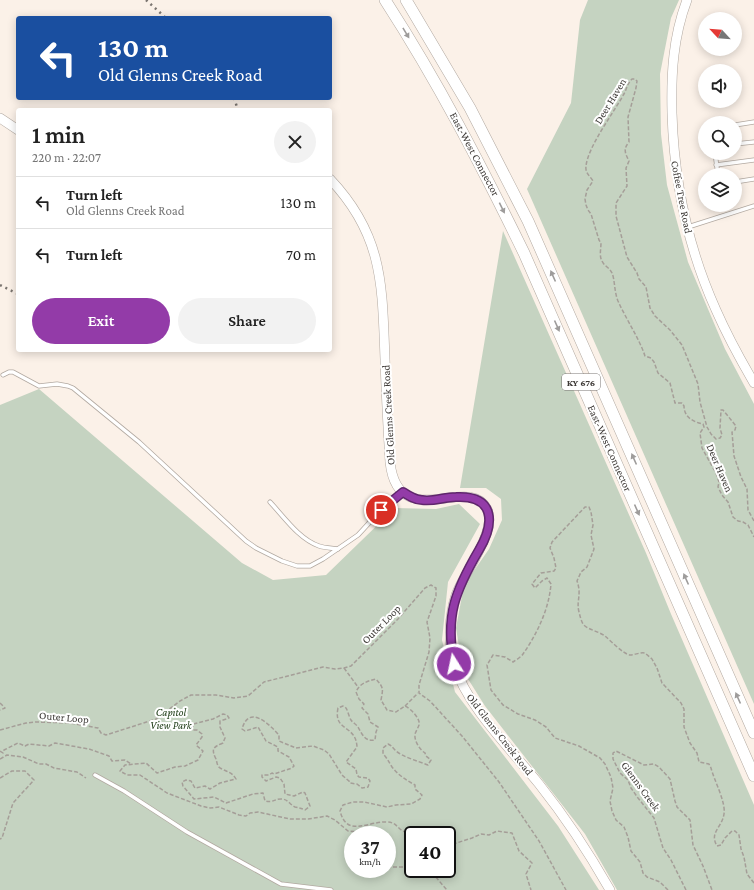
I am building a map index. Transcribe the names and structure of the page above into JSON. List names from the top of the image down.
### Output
{
  "streets": {
    "main road": ["East-West Connector", "KY 676"],
    "street": ["Coffee Tree Road", "Old Glenns Creek Road"],
    "path": ["Deer Haven", "Outer Loop", "Glenns Creek"]
  },
  "parks": ["Capitol View Park"],
  "north": "top left",
  "page": {
    "turn": ["130 m", "Old Glenns Creek Road"],
    "heading": ["1 min", "220 m · 22:07"],
    "list": [
      {
        "name": "Turn left",
        "note": "Old Glenns Creek Road",
        "value": "130 m"
      },
      {
        "name": "Turn left",
        "value": "70 m"
      }
    ],
    "buttons": ["Exit", "Share"],
    "speed": "37 km/h",
    "limit": "40"
  }
}
